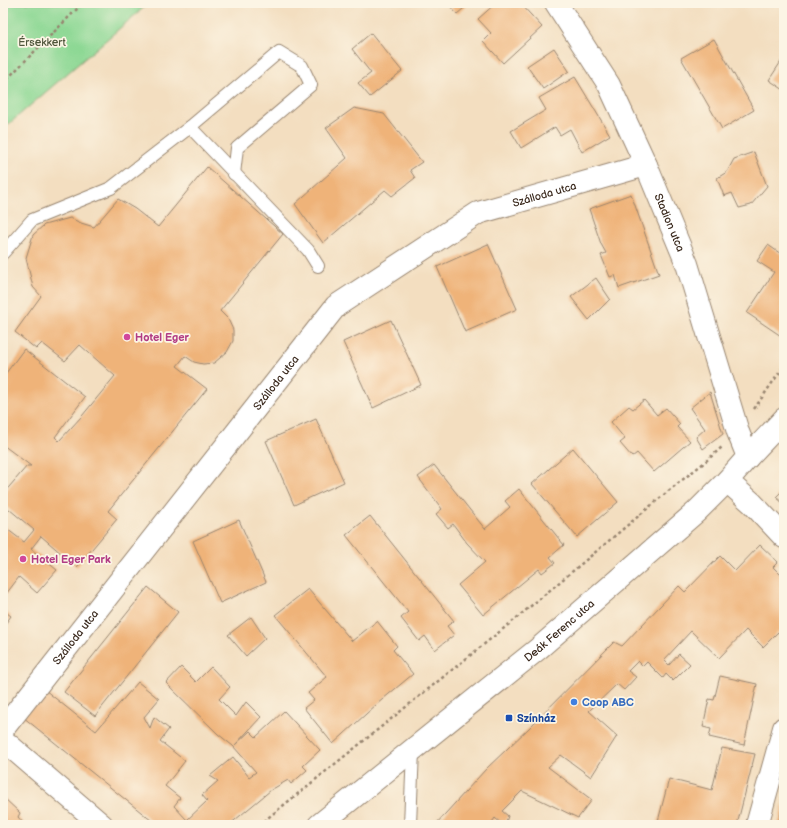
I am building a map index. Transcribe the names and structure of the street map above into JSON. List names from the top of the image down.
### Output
{
  "streets": {
    "street": ["Szálloda utca", "Stadion utca", "Deák Ferenc utca"]
  },
  "crossings": [
    ["Szálloda utca", "Stadion utca"],
    ["Stadion utca", "Deák Ferenc utca"]
  ],
  "parks": ["Érsekkert"],
  "places": {
    "other": ["Hotel Eger", "Hotel Eger Park", "Coop ABC"],
    "transit": ["Színház"]
  }
}
